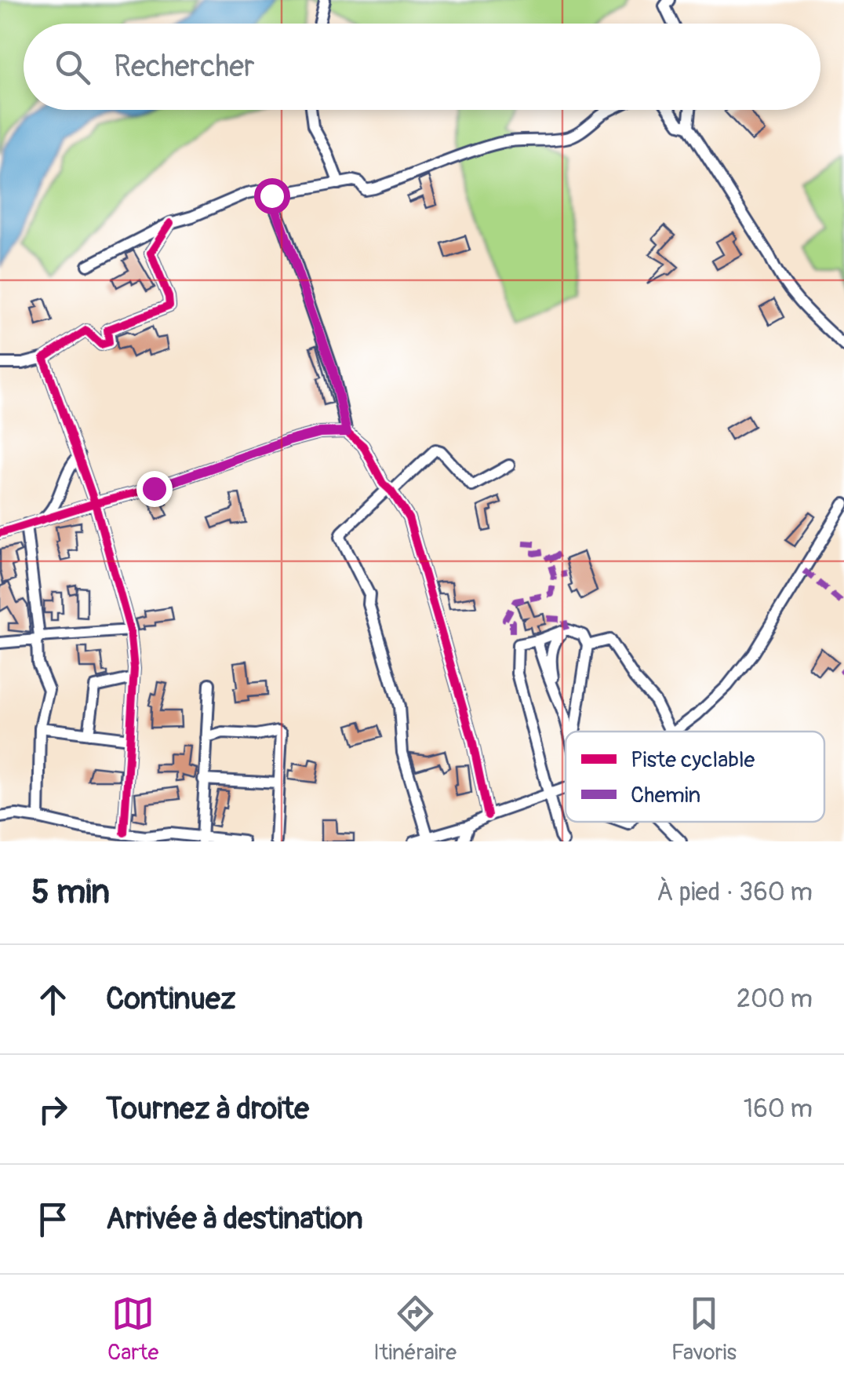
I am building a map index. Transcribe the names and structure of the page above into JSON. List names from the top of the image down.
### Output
{
  "legend": ["Piste cyclable", "Chemin"],
  "page": {
    "search": "Rechercher",
    "heading": ["5 min", "À pied · 360 m"],
    "list": [
      ["Continuez", "200 m"],
      ["Tournez à droite", "160 m"],
      "Arrivée à destination"
    ],
    "nav": ["Carte", "Itinéraire", "Favoris"]
  }
}
